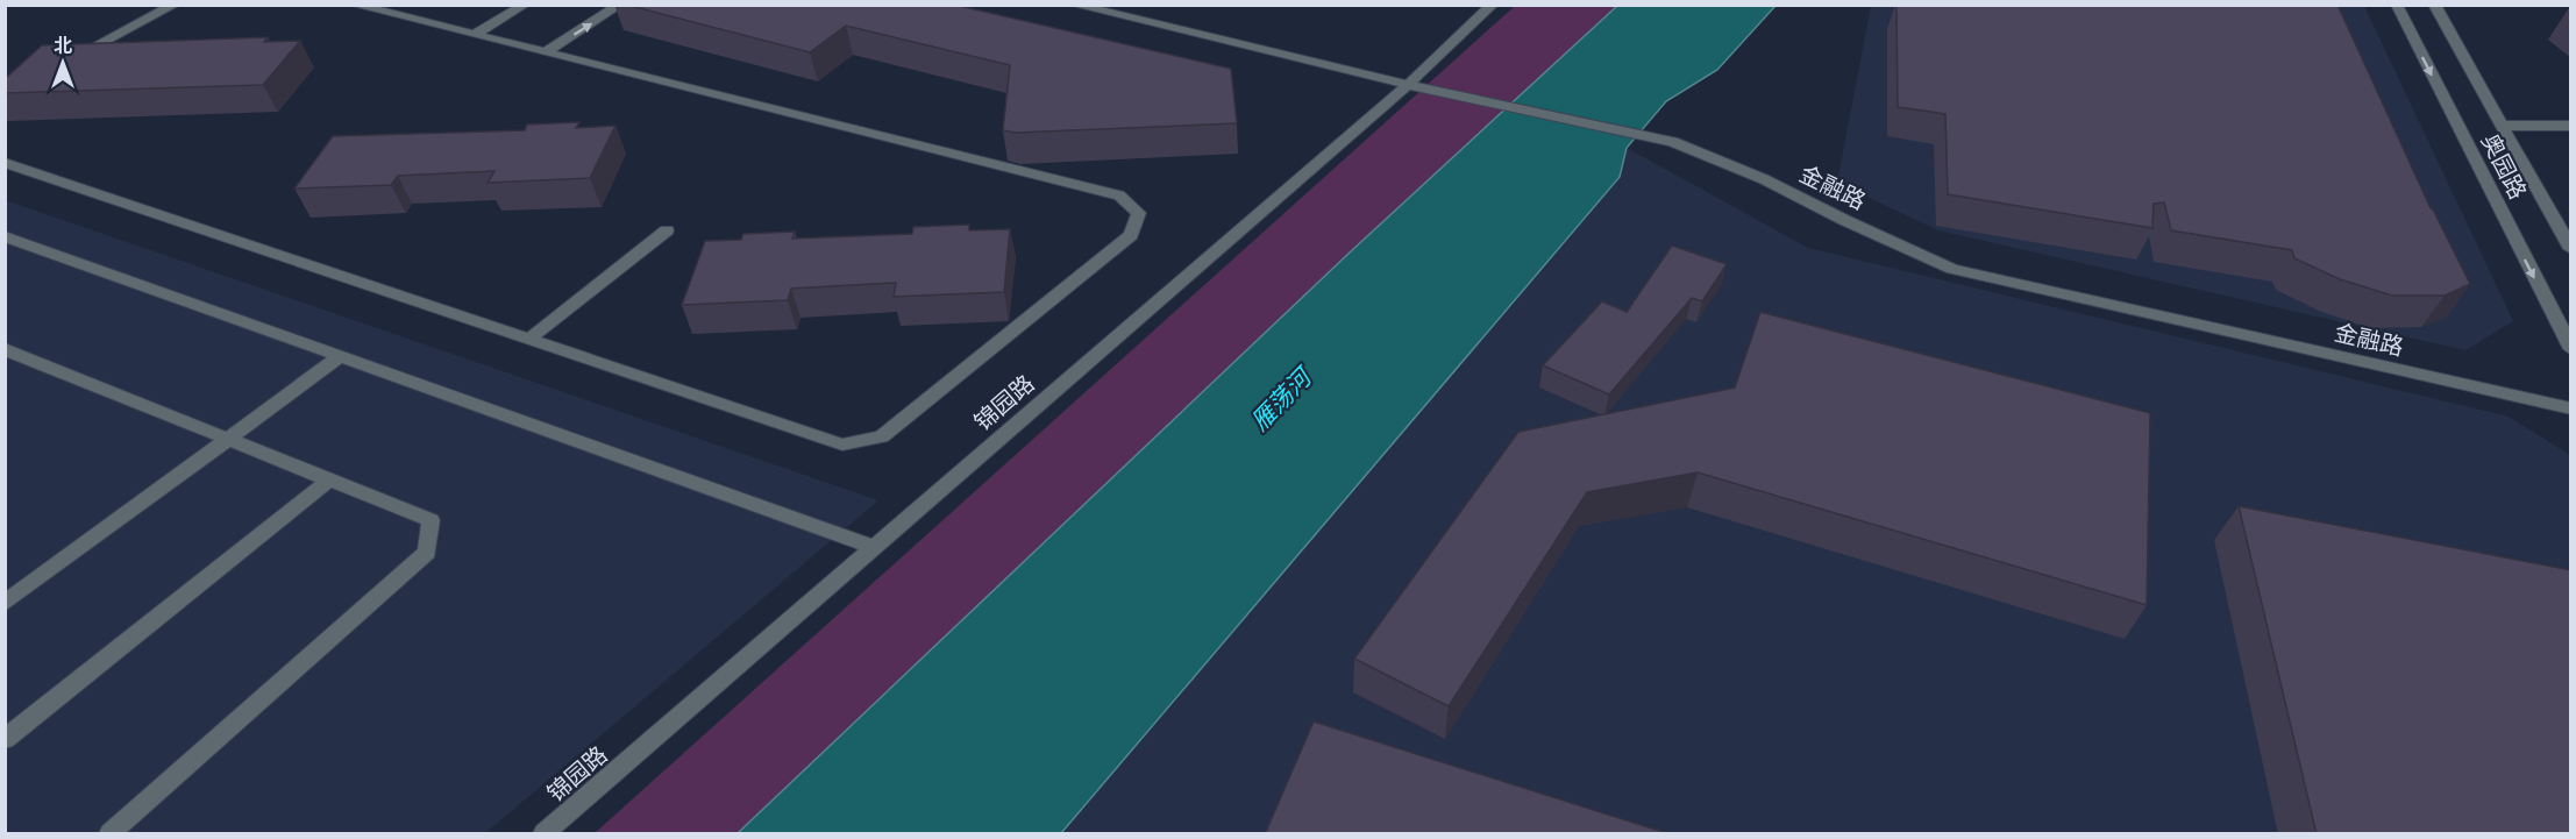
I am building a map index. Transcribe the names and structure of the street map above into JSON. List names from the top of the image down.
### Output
{
  "streets": {
    "street": ["奥园路", "金融路", "锦园路"]
  },
  "crossings": [
    ["金融路", "锦园路"]
  ],
  "water": ["雁荡河"],
  "north": "top"
}
